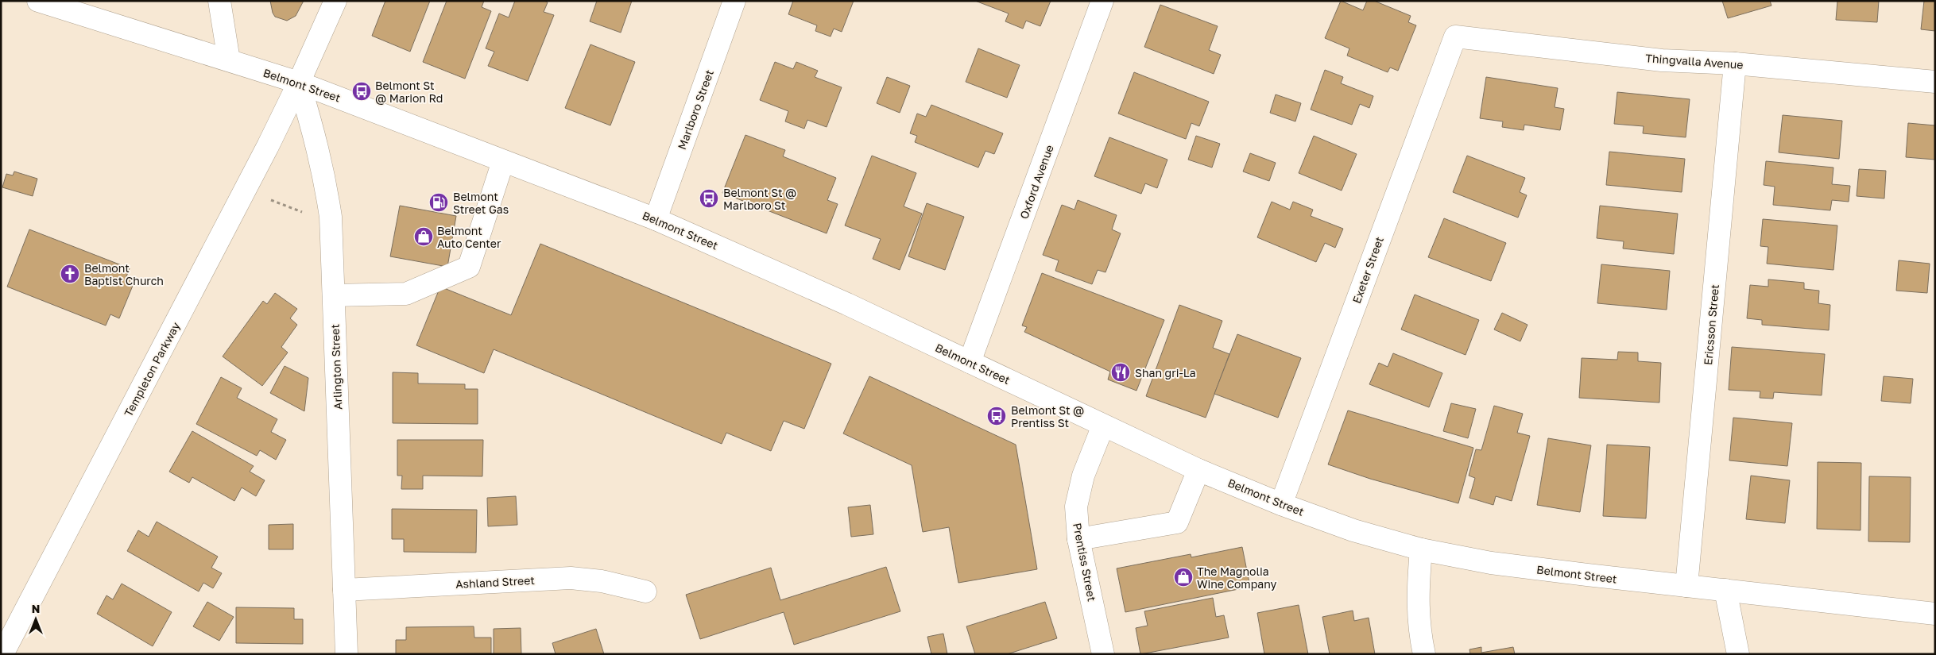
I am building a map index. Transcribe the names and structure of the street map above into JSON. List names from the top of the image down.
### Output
{
  "streets": {
    "street": [
      "Thingvalla Avenue",
      "Belmont Street",
      "Marlboro Street",
      "Oxford Avenue",
      "Exeter Street",
      "Ericsson Street",
      "Arlington Street",
      "Templeton Parkway",
      "Prentiss Street",
      "Ashland Street"
    ]
  },
  "crossings": [
    ["Thingvalla Avenue", "Exeter Street"],
    ["Thingvalla Avenue", "Ericsson Street"],
    ["Belmont Street", "Marlboro Street"],
    ["Belmont Street", "Oxford Avenue"],
    ["Belmont Street", "Exeter Street"],
    ["Belmont Street", "Ericsson Street"],
    ["Belmont Street", "Arlington Street"],
    ["Belmont Street", "Templeton Parkway"],
    ["Belmont Street", "Prentiss Street"],
    ["Arlington Street", "Templeton Parkway"],
    ["Arlington Street", "Ashland Street"]
  ],
  "places": {
    "bus stop": ["Belmont St @ Marion Rd", "Belmont St @ Marlboro St", "Belmont St @ Prentiss St"],
    "fuel station": ["Belmont Street Gas"],
    "shop": ["Belmont Auto Center", "The Magnolia Wine Company"],
    "church": ["Belmont Baptist Church"],
    "restaurant": ["Shan gri-La"]
  },
  "north": "top"
}
